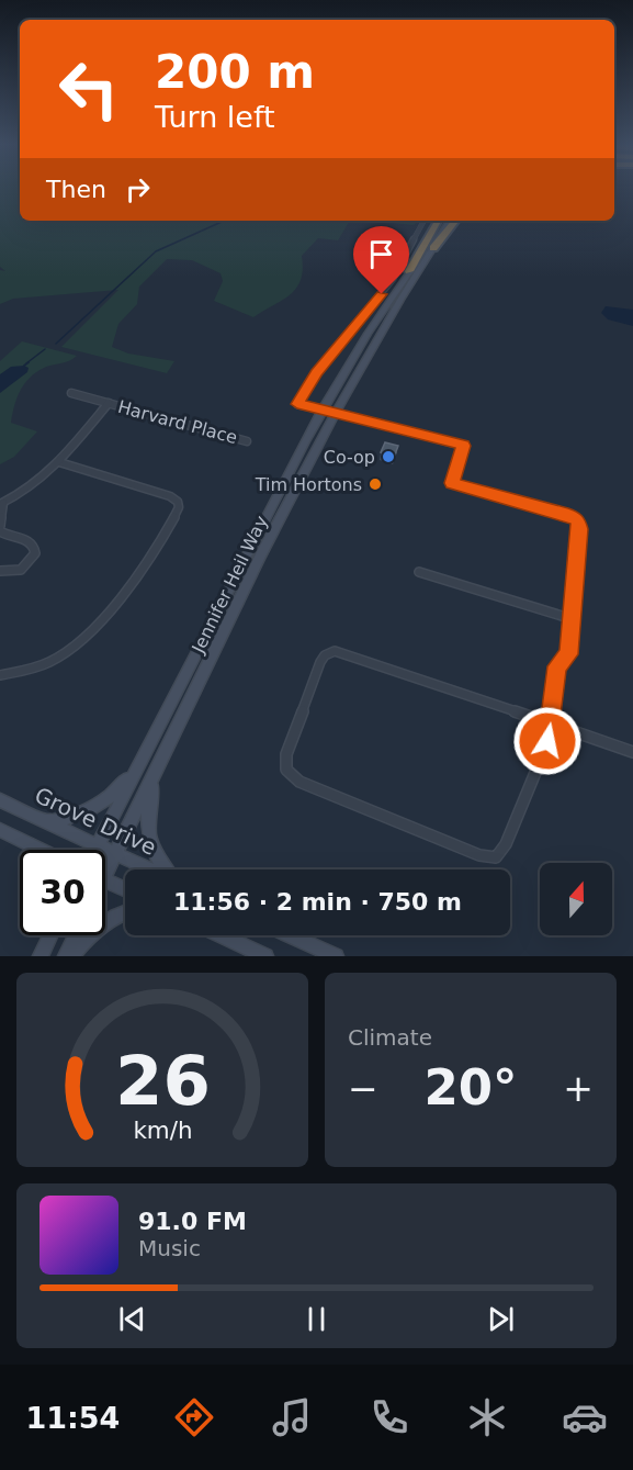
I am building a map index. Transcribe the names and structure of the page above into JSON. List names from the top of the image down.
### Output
{
  "streets": {
    "main road": ["Jennifer Heil Way", "Grove Drive"],
    "street": ["Harvard Place"]
  },
  "crossings": [
    ["Jennifer Heil Way", "Grove Drive"]
  ],
  "places": ["Co-op", "Tim Hortons"],
  "north": "top",
  "page": {
    "turn": ["200 m", "Turn left"],
    "then": "Then",
    "limit": "30",
    "trip": "11:56 · 2 min · 750 m",
    "tile": "Climate",
    "heat": ["−", "20°", "+"],
    "song": ["91.0 FM", "Music"],
    "tabs": "11:54",
    "gauge": ["26", "km/h"]
  }
}
